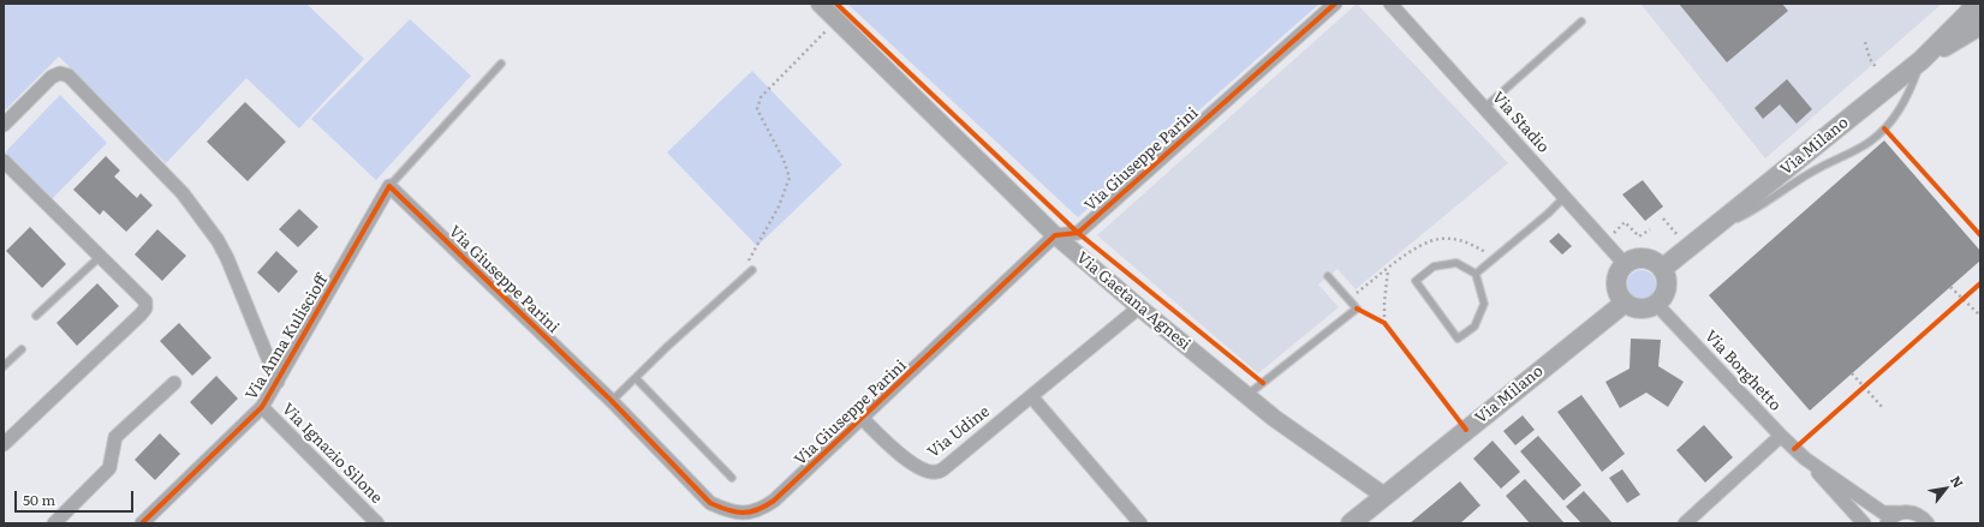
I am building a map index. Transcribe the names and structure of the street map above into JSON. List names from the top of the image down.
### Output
{
  "streets": {
    "main road": ["Via Milano"],
    "street": [
      "Via Stadio",
      "Via Giuseppe Parini",
      "Via Gaetana Agnesi",
      "Via Anna Kuliscioff",
      "Via Borghetto",
      "Via Udine",
      "Via Ignazio Silone"
    ]
  },
  "crossings": [
    ["Via Stadio", "Via Milano"],
    ["Via Stadio", "Via Borghetto"],
    ["Via Milano", "Via Gaetana Agnesi"],
    ["Via Milano", "Via Borghetto"],
    ["Via Giuseppe Parini", "Via Gaetana Agnesi"],
    ["Via Giuseppe Parini", "Via Anna Kuliscioff"],
    ["Via Giuseppe Parini", "Via Udine"],
    ["Via Gaetana Agnesi", "Via Udine"],
    ["Via Anna Kuliscioff", "Via Ignazio Silone"]
  ],
  "scale_bar": "50 m",
  "north": "top right"
}
